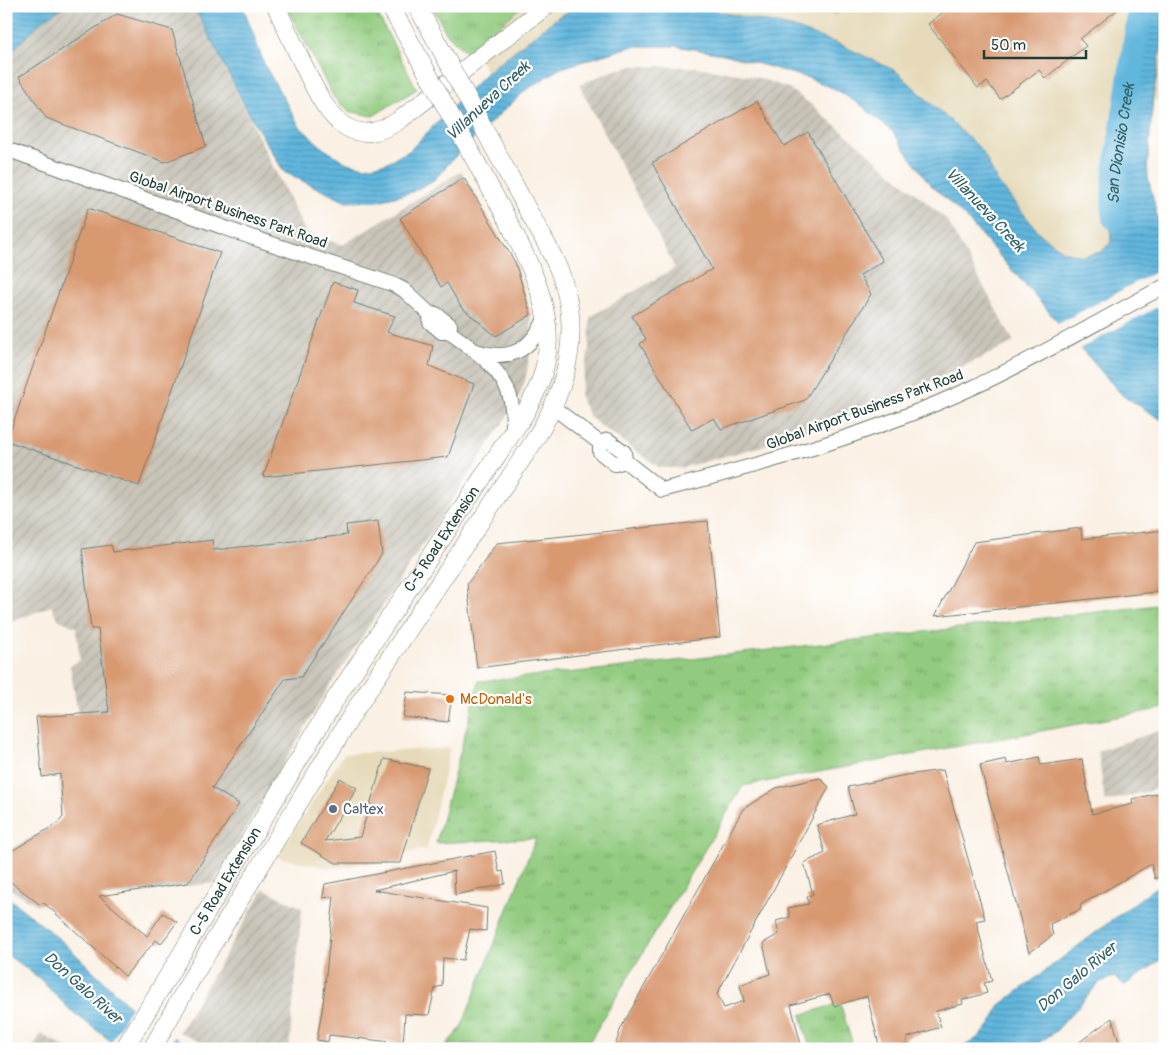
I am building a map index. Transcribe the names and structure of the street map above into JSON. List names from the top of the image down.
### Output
{
  "streets": {
    "main road": ["C-5 Road Extension"],
    "street": ["Global Airport Business Park Road"]
  },
  "crossings": [
    ["Global Airport Business Park Road", "C-5 Road Extension"]
  ],
  "water": ["Villanueva Creek", "San Dionisio Creek", "Don Galo River"],
  "places": ["McDonald's", "Caltex"],
  "scale_bar": "50 m"
}
